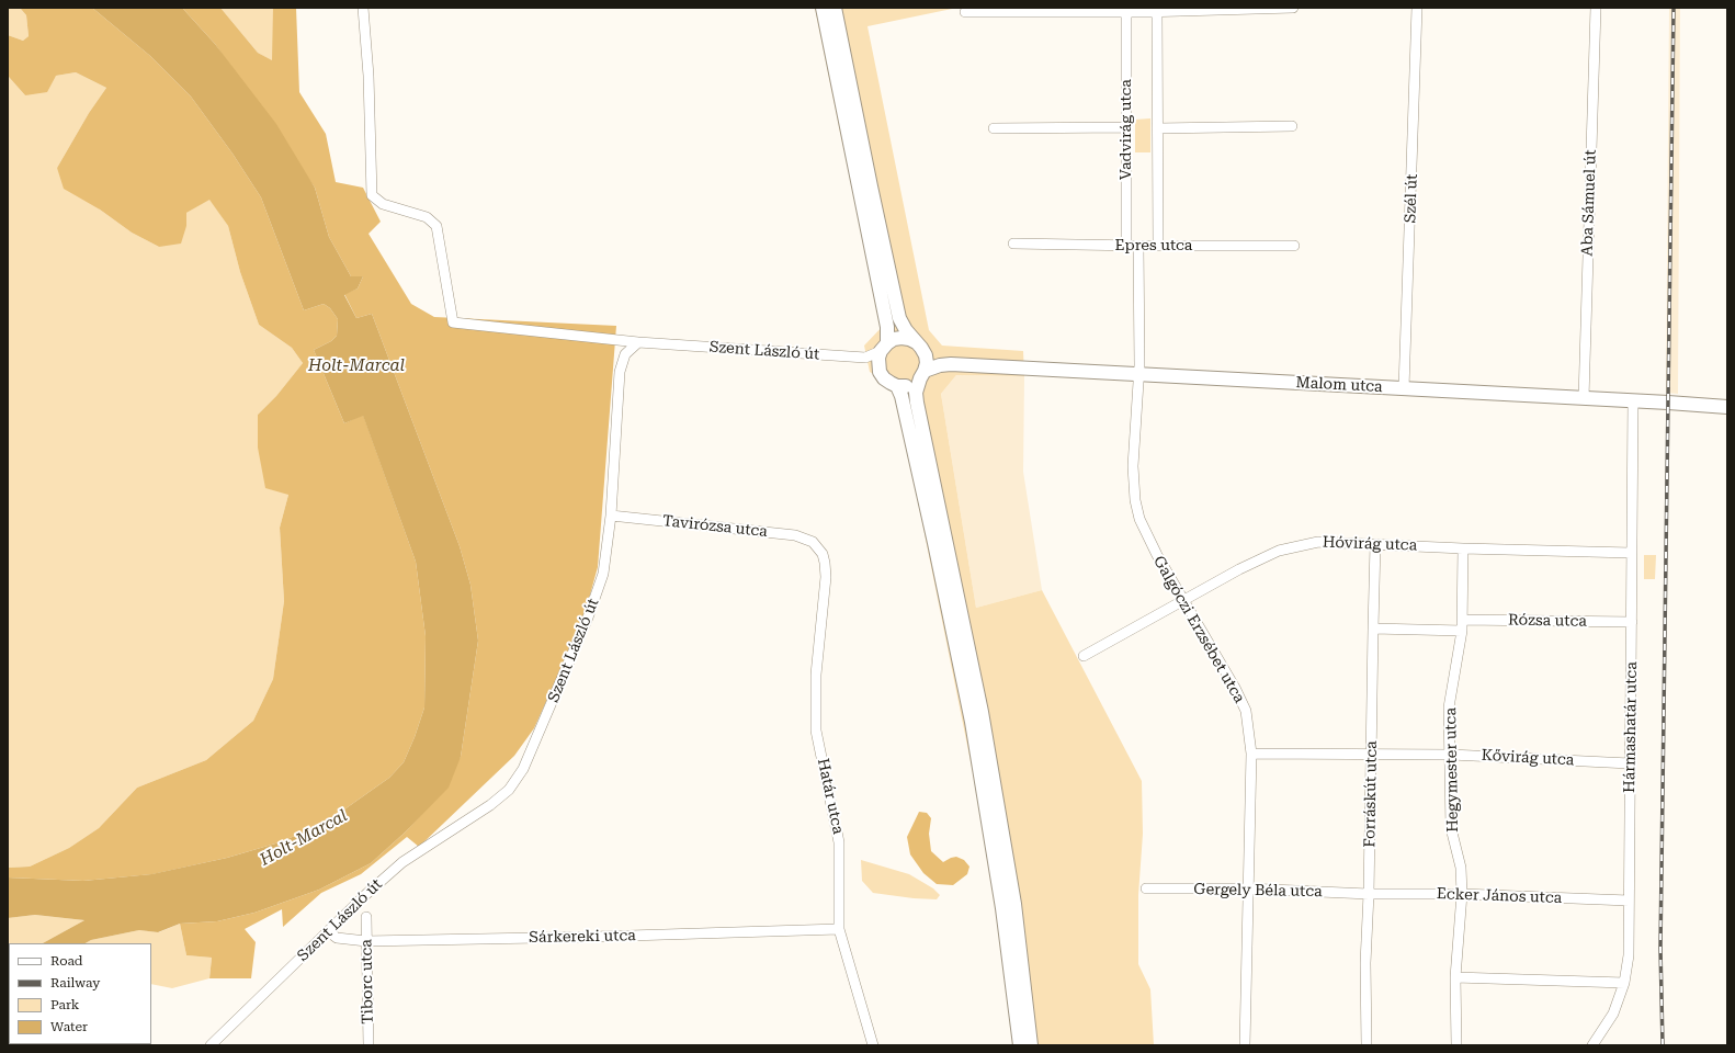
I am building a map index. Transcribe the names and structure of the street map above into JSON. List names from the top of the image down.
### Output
{
  "streets": {
    "main road": ["Malom utca"],
    "street": [
      "Vadvirág utca",
      "Szél út",
      "Aba Sámuel út",
      "Epres utca",
      "Szent László út",
      "Tavirózsa utca",
      "Hóvirág utca",
      "Rózsa utca",
      "Galgóczi Erzsébet utca",
      "Hármashatár utca",
      "Kővirág utca",
      "Hegymester utca",
      "Forráskút utca",
      "Határ utca",
      "Gergely Béla utca",
      "Ecker János utca",
      "Sárkereki utca",
      "Tiborc utca"
    ]
  },
  "crossings": [
    ["Vadvirág utca", "Epres utca"],
    ["Szél út", "Malom utca"],
    ["Aba Sámuel út", "Malom utca"],
    ["Szent László út", "Tavirózsa utca"],
    ["Szent László út", "Sárkereki utca"],
    ["Malom utca", "Galgóczi Erzsébet utca"],
    ["Malom utca", "Hármashatár utca"],
    ["Tavirózsa utca", "Határ utca"],
    ["Hóvirág utca", "Galgóczi Erzsébet utca"],
    ["Hóvirág utca", "Hármashatár utca"],
    ["Hóvirág utca", "Hegymester utca"],
    ["Hóvirág utca", "Forráskút utca"],
    ["Rózsa utca", "Hármashatár utca"],
    ["Rózsa utca", "Hegymester utca"],
    ["Galgóczi Erzsébet utca", "Kővirág utca"],
    ["Galgóczi Erzsébet utca", "Gergely Béla utca"],
    ["Hármashatár utca", "Kővirág utca"],
    ["Hármashatár utca", "Ecker János utca"],
    ["Kővirág utca", "Hegymester utca"],
    ["Kővirág utca", "Forráskút utca"],
    ["Hegymester utca", "Ecker János utca"],
    ["Forráskút utca", "Gergely Béla utca"],
    ["Forráskút utca", "Ecker János utca"],
    ["Határ utca", "Sárkereki utca"],
    ["Gergely Béla utca", "Ecker János utca"],
    ["Sárkereki utca", "Tiborc utca"]
  ],
  "water": ["Holt-Marcal"],
  "legend": [
    "Road",
    "Railway",
    "Park",
    "Water"
  ]
}
